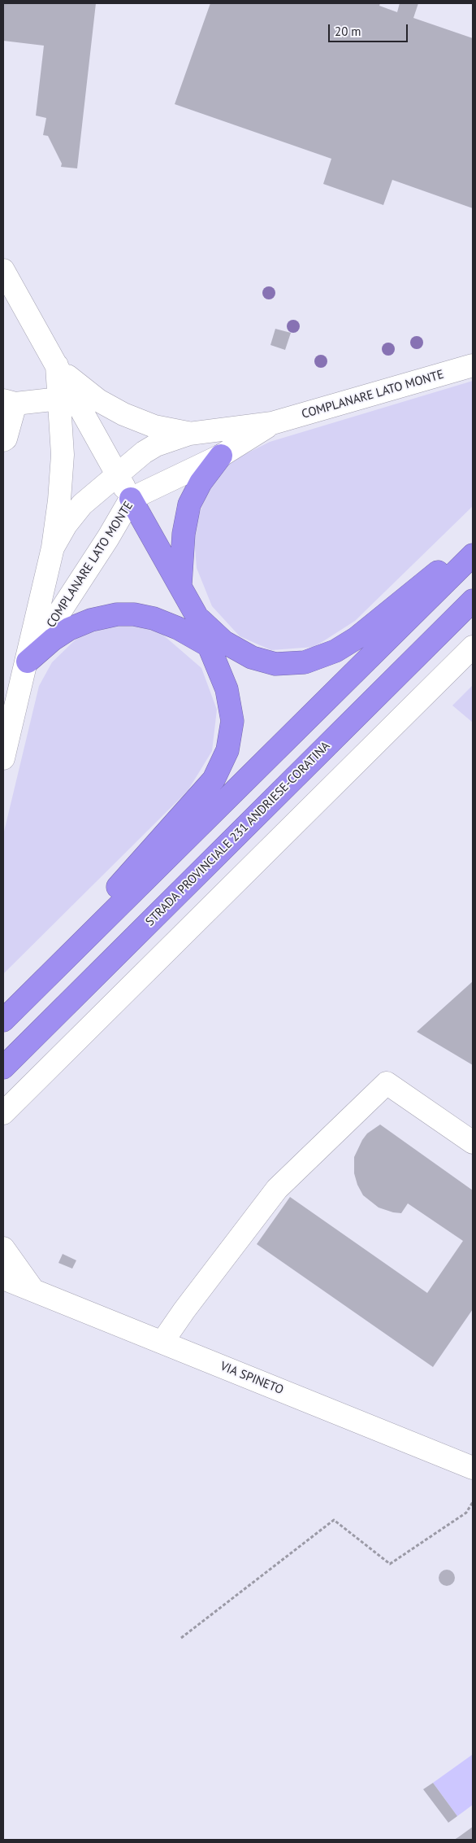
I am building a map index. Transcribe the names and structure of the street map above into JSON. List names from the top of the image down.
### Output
{
  "streets": {
    "highway": ["STRADA PROVINCIALE 231 ANDRIESE-CORATINA"],
    "street": ["COMPLANARE LATO MONTE", "VIA SPINETO"]
  },
  "scale_bar": "20 m"
}
